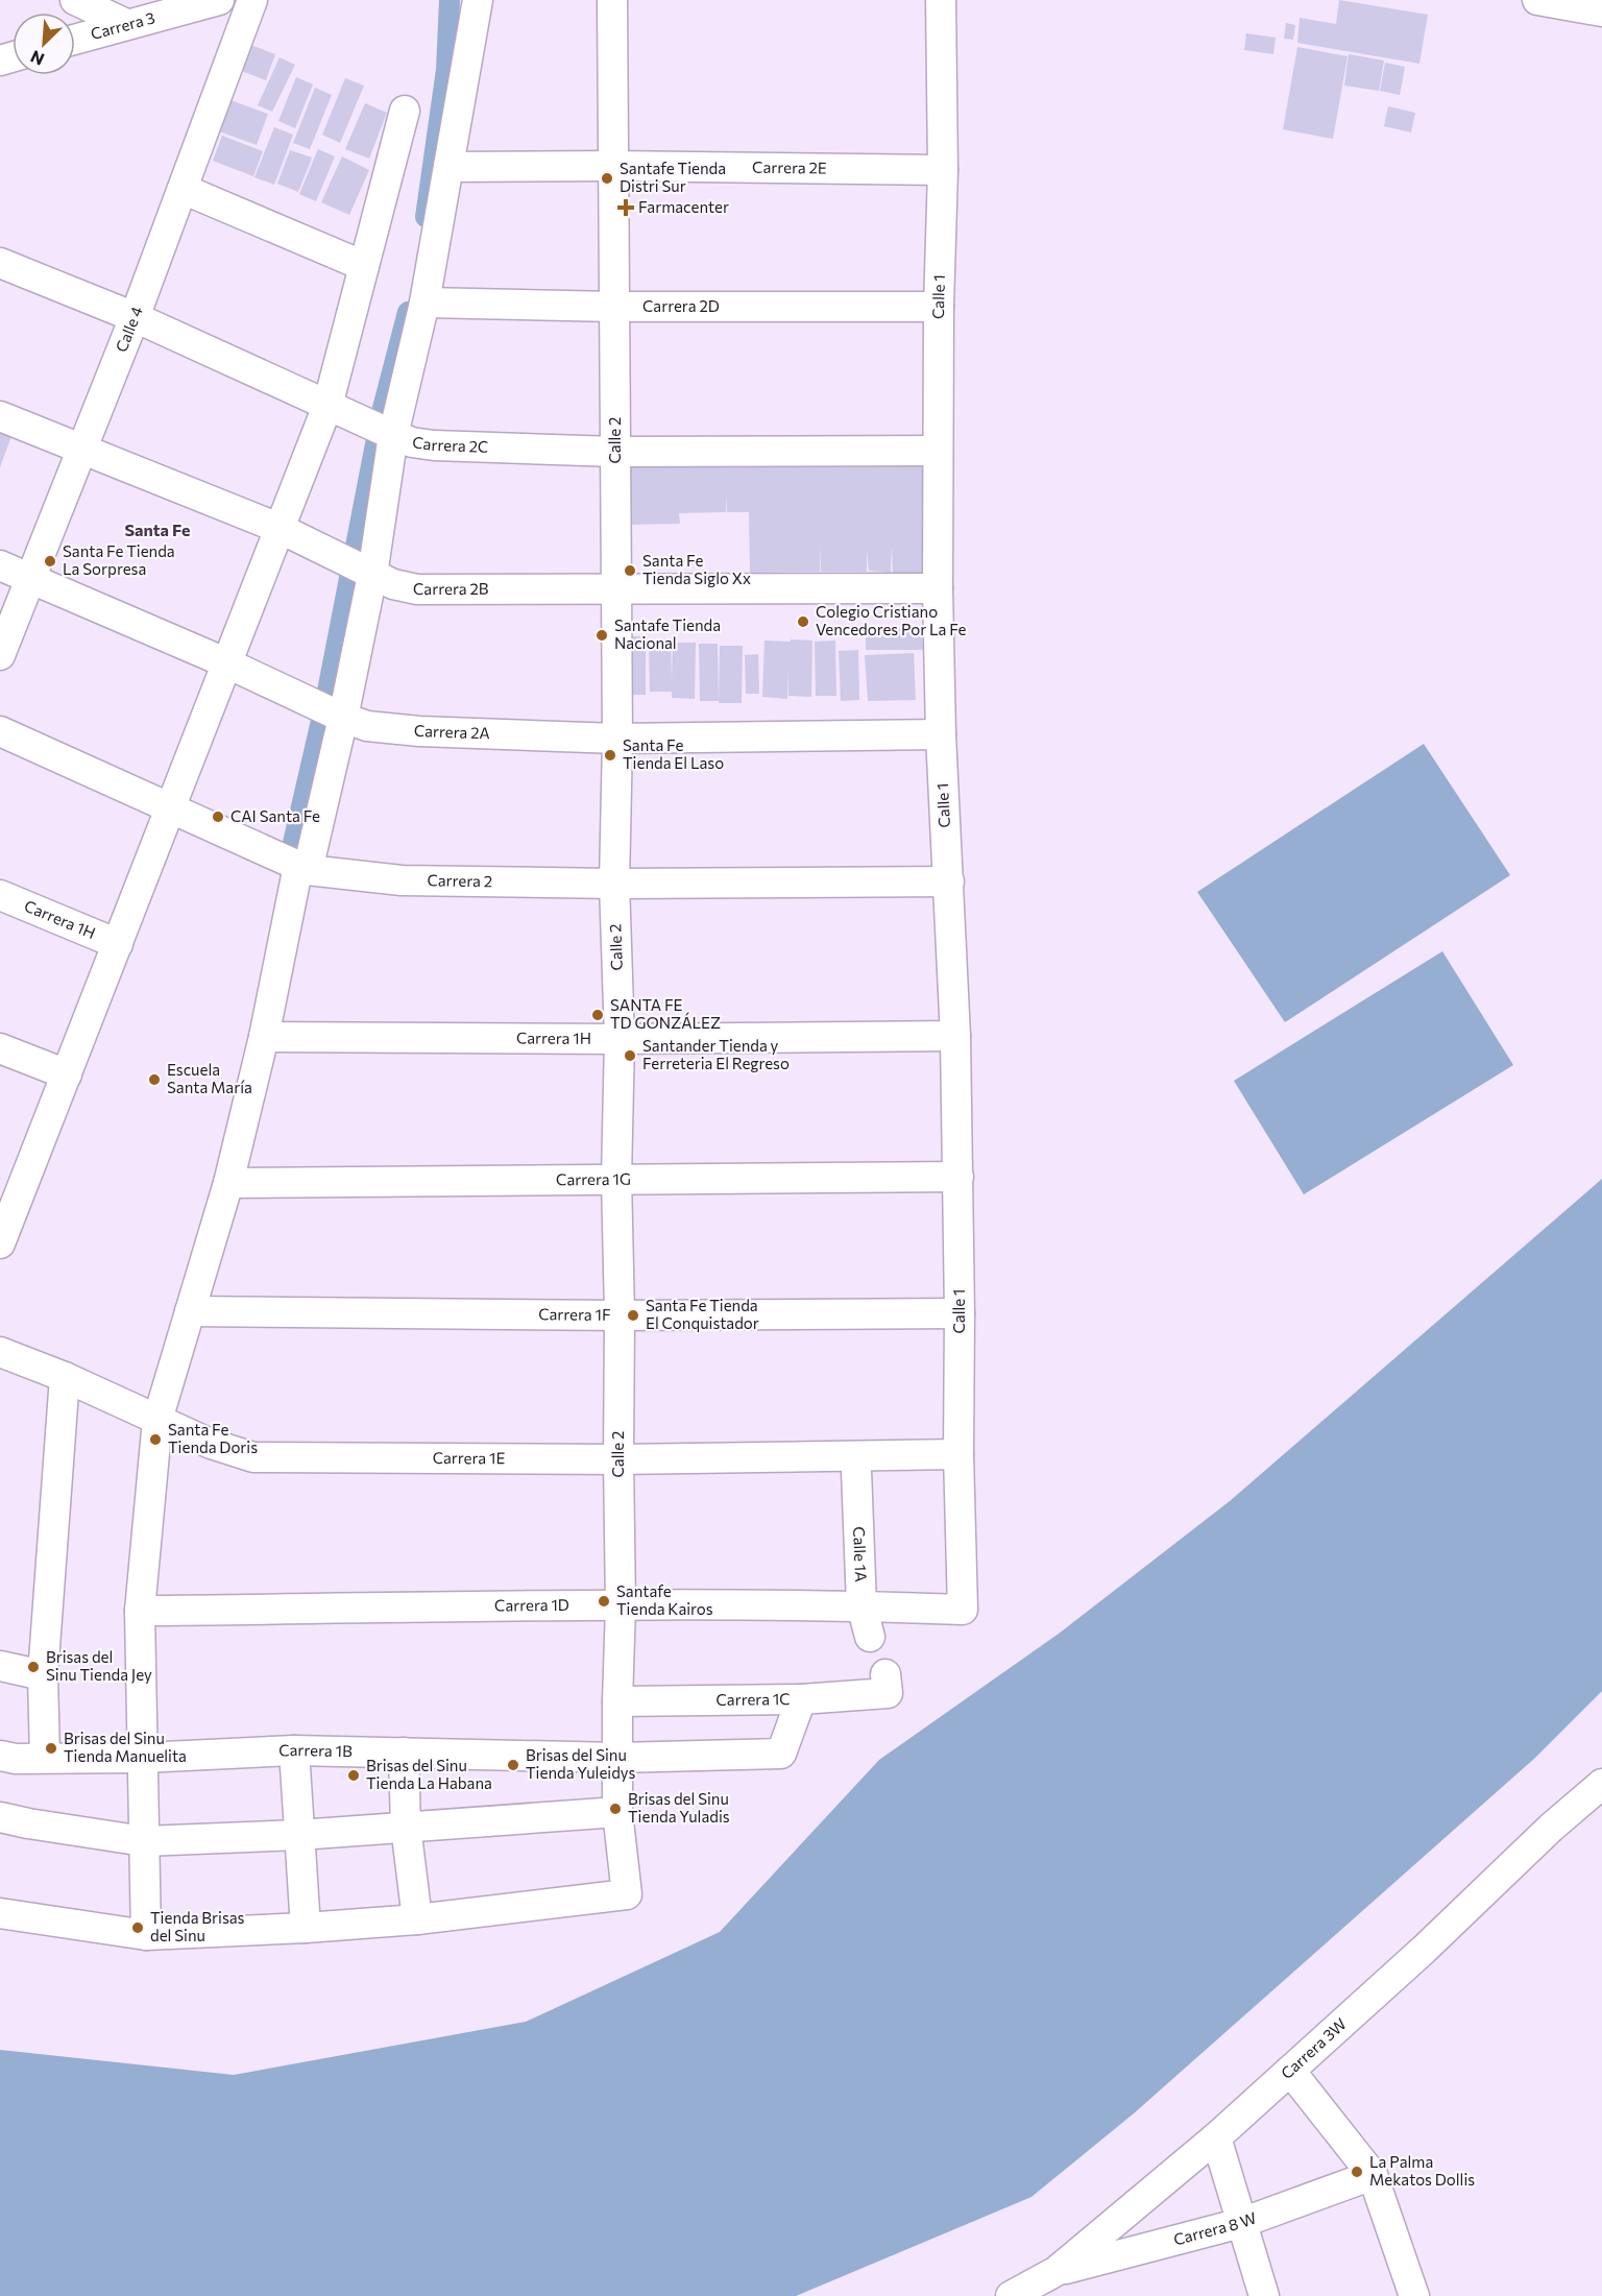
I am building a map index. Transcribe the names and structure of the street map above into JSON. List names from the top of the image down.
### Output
{
  "streets": {
    "street": [
      "Carrera 3",
      "Carrera 2E",
      "Calle 1",
      "Carrera 2D",
      "Calle 4",
      "Calle 2",
      "Carrera 2C",
      "Carrera 2B",
      "Carrera 2A",
      "Carrera 2",
      "Carrera 1H",
      "Carrera 1G",
      "Carrera 1F",
      "Carrera 1E",
      "Calle 1A",
      "Carrera 1D",
      "Carrera 1C",
      "Carrera 1B",
      "Carrera 3W",
      "Carrera 8 W"
    ]
  },
  "crossings": [
    ["Carrera 2E", "Calle 1"],
    ["Carrera 2E", "Calle 2"],
    ["Calle 1", "Carrera 2D"],
    ["Calle 1", "Carrera 2C"],
    ["Calle 1", "Carrera 2B"],
    ["Calle 1", "Carrera 2A"],
    ["Calle 1", "Carrera 2"],
    ["Calle 1", "Carrera 1H"],
    ["Calle 1", "Carrera 1G"],
    ["Calle 1", "Carrera 1F"],
    ["Calle 1", "Carrera 1E"],
    ["Calle 1", "Carrera 1D"],
    ["Carrera 2D", "Calle 2"],
    ["Calle 4", "Carrera 2C"],
    ["Calle 4", "Carrera 2B"],
    ["Calle 4", "Carrera 2A"],
    ["Calle 2", "Carrera 2C"],
    ["Calle 2", "Carrera 2B"],
    ["Calle 2", "Carrera 2A"],
    ["Calle 2", "Carrera 2"],
    ["Calle 2", "Carrera 1H"],
    ["Calle 2", "Carrera 1G"],
    ["Calle 2", "Carrera 1F"],
    ["Calle 2", "Carrera 1E"],
    ["Calle 2", "Carrera 1D"],
    ["Calle 2", "Carrera 1C"],
    ["Calle 2", "Carrera 1B"],
    ["Calle 1A", "Carrera 1D"],
    ["Carrera 1C", "Carrera 1B"],
    ["Carrera 3W", "Carrera 8 W"]
  ],
  "districts": ["Santa Fe"],
  "places": {
    "other": [
      "Santafe Tienda Distri Sur",
      "Santa Fe Tienda La Sorpresa",
      "Santa Fe Tienda Siglo Xx",
      "Colegio Cristiano Vencedores Por La Fe",
      "Santafe Tienda Nacional",
      "Santa Fe Tienda El Laso",
      "CAI Santa Fe",
      "SANTA FE TD GONZÁLEZ",
      "Santander Tienda y Ferreteria El Regreso",
      "Escuela Santa María",
      "Santa Fe Tienda El Conquistador",
      "Santa Fe Tienda Doris",
      "Santafe Tienda Kairos",
      "Brisas del Sinu Tienda Jey",
      "Brisas del Sinu Tienda Manuelita",
      "Brisas del Sinu Tienda Yuleidys",
      "Brisas del Sinu Tienda La Habana",
      "Brisas del Sinu Tienda Yuladis",
      "Tienda Brisas del Sinu",
      "La Palma Mekatos Dollis"
    ],
    "health": ["Farmacenter"]
  },
  "north": "bottom left"
}
